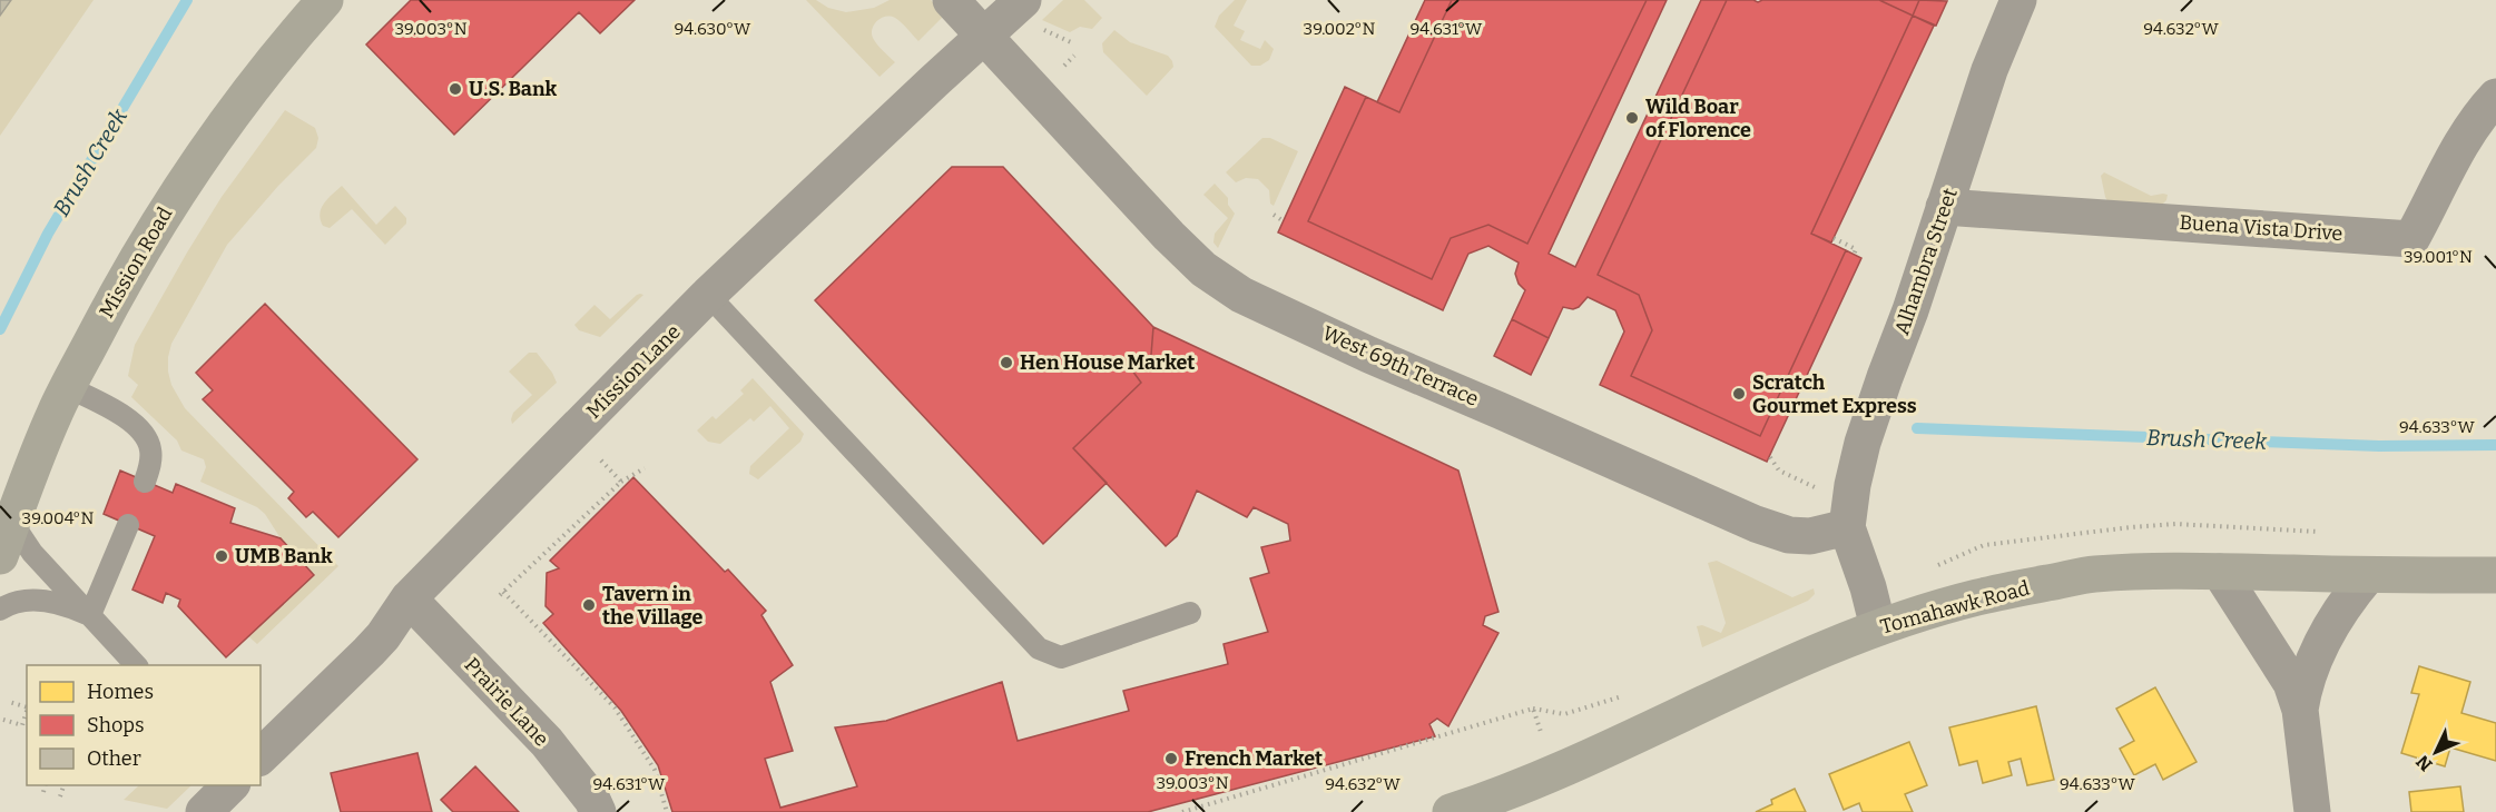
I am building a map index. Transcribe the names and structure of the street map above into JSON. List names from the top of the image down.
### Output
{
  "streets": {
    "street": [
      "Buena Vista Drive",
      "Alhambra Street",
      "Mission Road",
      "West 69th Terrace",
      "Mission Lane",
      "Tomahawk Road",
      "Prairie Lane"
    ]
  },
  "crossings": [
    ["Buena Vista Drive", "Alhambra Street"],
    ["Alhambra Street", "West 69th Terrace"],
    ["West 69th Terrace", "Mission Lane"],
    ["Mission Lane", "Prairie Lane"]
  ],
  "water": ["Brush Creek"],
  "places": [
    "U.S. Bank",
    "Wild Boar of Florence",
    "Hen House Market",
    "Scratch Gourmet Express",
    "UMB Bank",
    "Tavern in the Village",
    "French Market"
  ],
  "legend": ["Homes", "Shops", "Other"],
  "north": "bottom left",
  "coordinates": [
    "94.630°W",
    "94.631°W",
    "94.632°W",
    "39.003°N",
    "39.002°N",
    "39.001°N",
    "94.633°W",
    "39.004°N"
  ]
}
